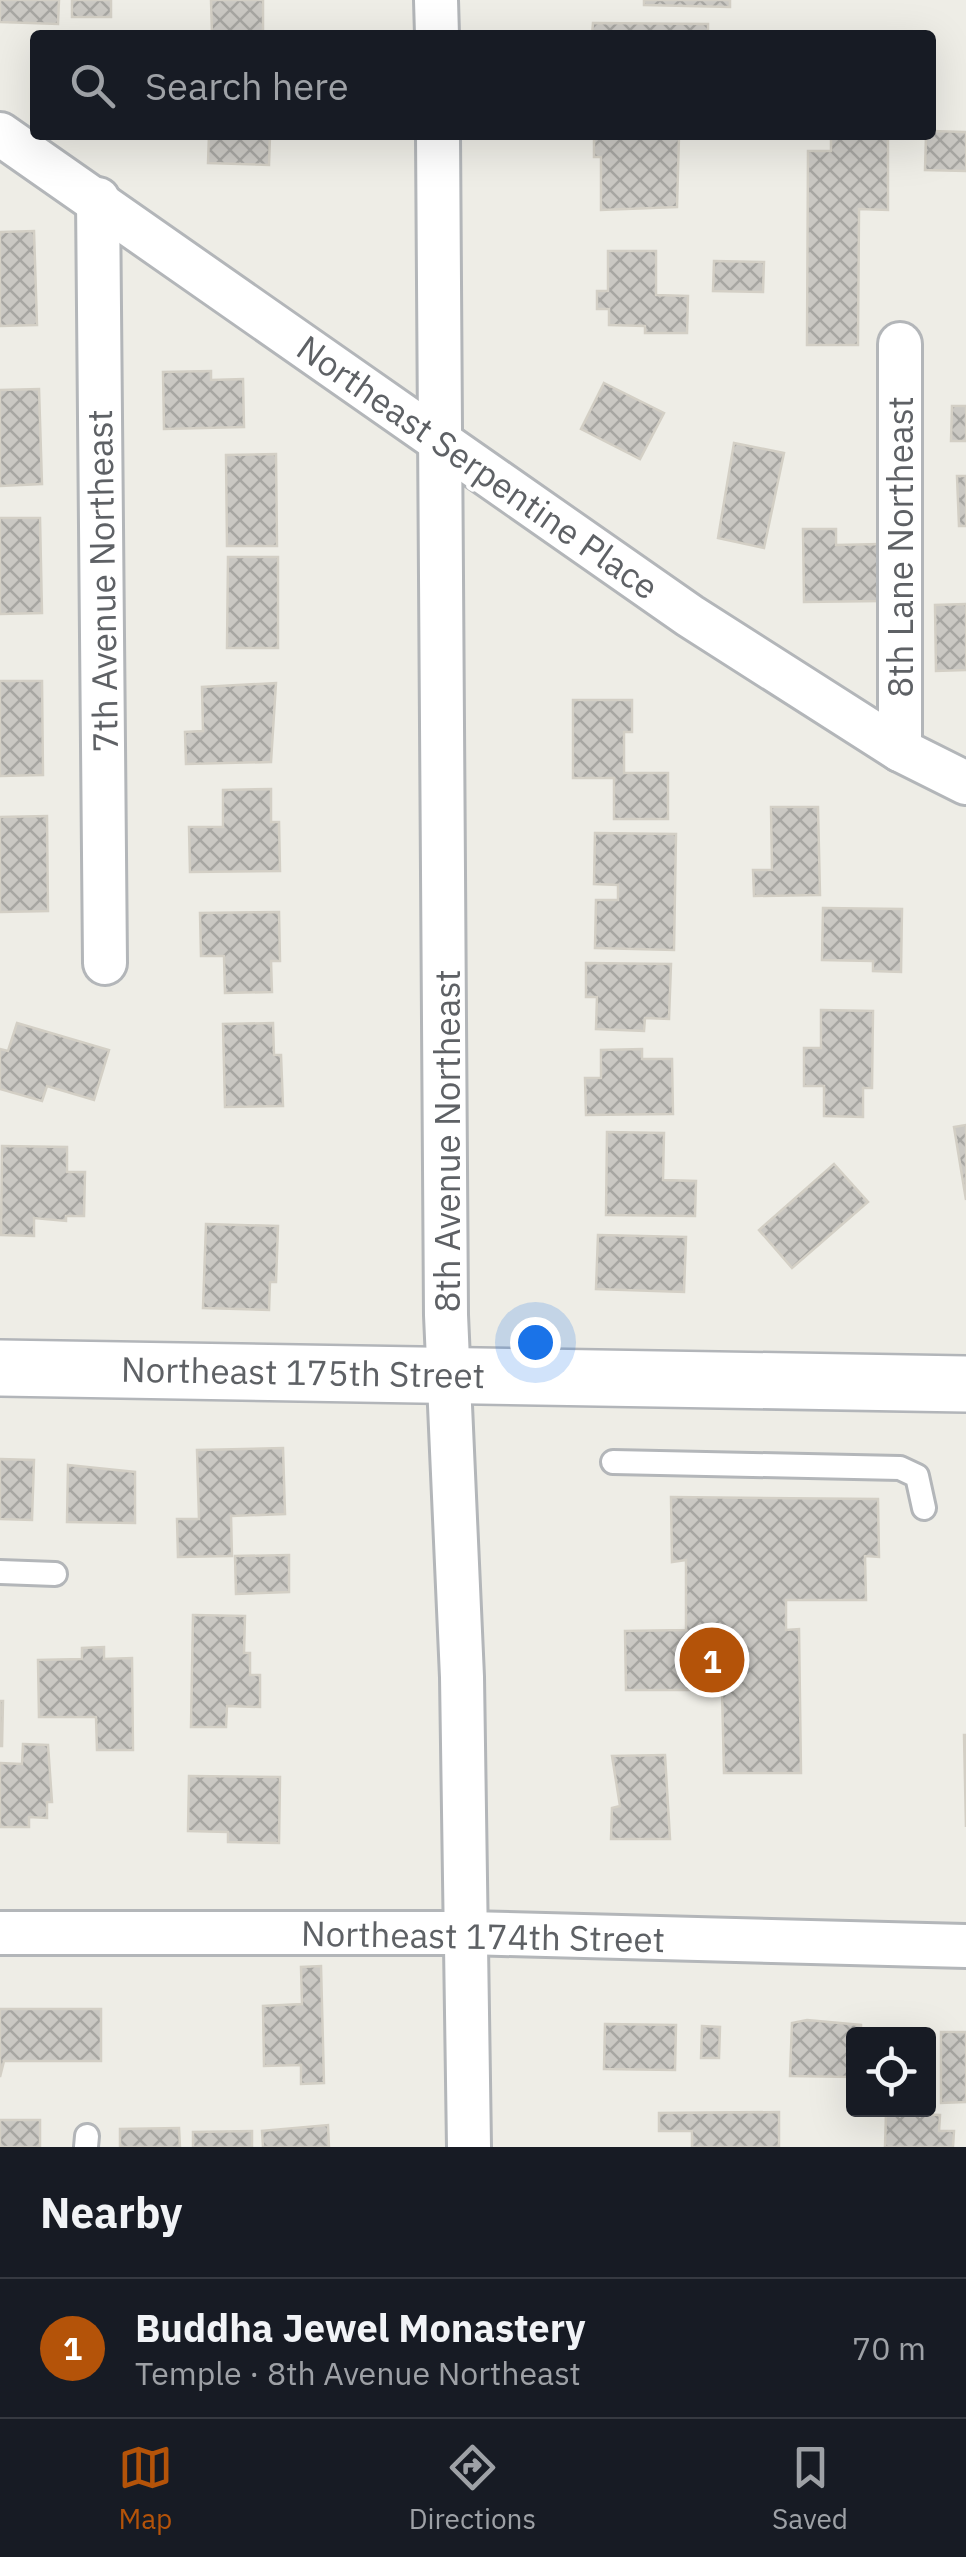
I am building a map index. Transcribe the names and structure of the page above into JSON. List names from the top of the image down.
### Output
{
  "streets": {
    "main road": ["Northeast 175th Street"],
    "street": [
      "Northeast Serpentine Place",
      "8th Lane Northeast",
      "7th Avenue Northeast",
      "8th Avenue Northeast",
      "Northeast 174th Street"
    ]
  },
  "crossings": [
    ["Northeast Serpentine Place", "8th Lane Northeast"],
    ["Northeast Serpentine Place", "7th Avenue Northeast"],
    ["Northeast Serpentine Place", "8th Avenue Northeast"],
    ["8th Avenue Northeast", "Northeast 175th Street"],
    ["8th Avenue Northeast", "Northeast 174th Street"]
  ],
  "page": {
    "search": "Search here",
    "pins": "1",
    "heading": "Nearby",
    "list": [
      {
        "mark": "1",
        "name": "Buddha Jewel Monastery",
        "note": "Temple · 8th Avenue Northeast",
        "value": "70 m"
      }
    ],
    "nav": ["Map", "Directions", "Saved"]
  }
}
